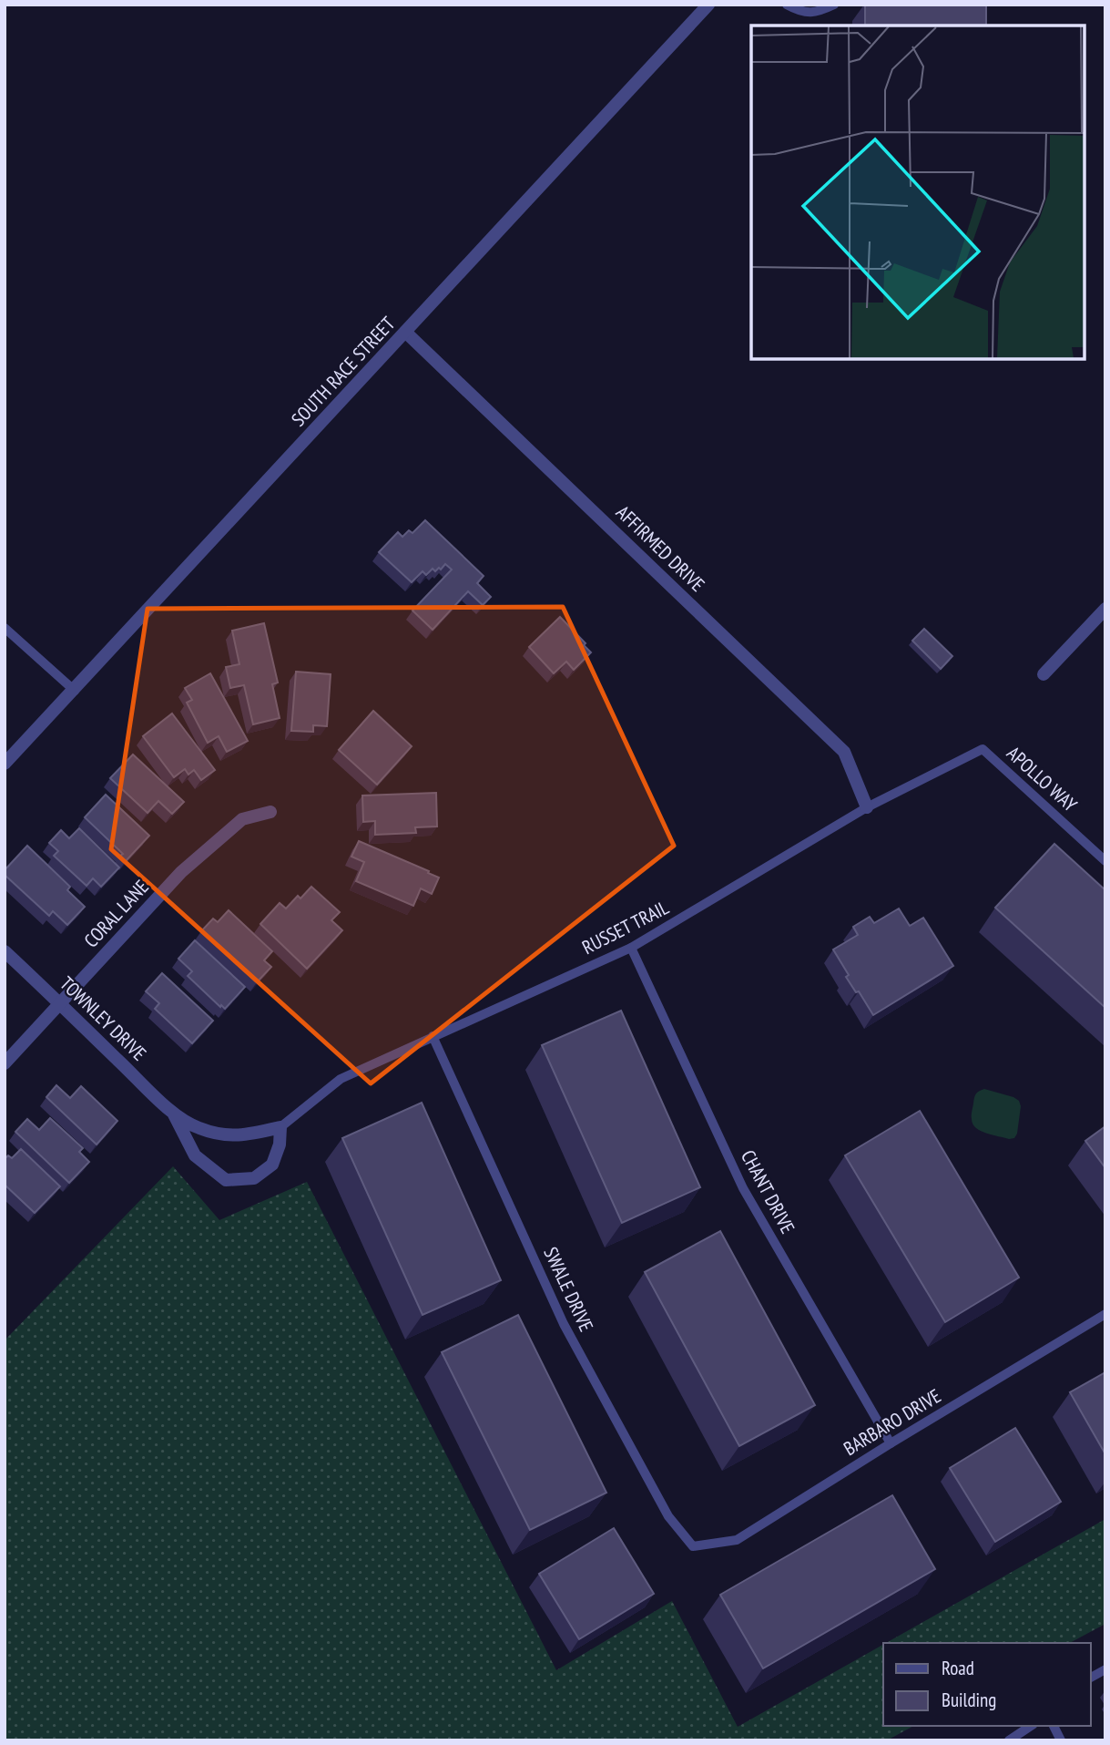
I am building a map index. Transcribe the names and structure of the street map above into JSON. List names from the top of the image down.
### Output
{
  "streets": {
    "street": [
      "SOUTH RACE STREET",
      "AFFIRMED DRIVE",
      "CORAL LANE",
      "TOWNLEY DRIVE"
    ],
    "lane": [
      "APOLLO WAY",
      "RUSSET TRAIL",
      "CHANT DRIVE",
      "SWALE DRIVE",
      "BARBARO DRIVE"
    ]
  },
  "crossings": [
    ["SOUTH RACE STREET", "AFFIRMED DRIVE"],
    ["AFFIRMED DRIVE", "RUSSET TRAIL"],
    ["APOLLO WAY", "RUSSET TRAIL"],
    ["CORAL LANE", "TOWNLEY DRIVE"],
    ["RUSSET TRAIL", "TOWNLEY DRIVE"],
    ["RUSSET TRAIL", "CHANT DRIVE"],
    ["RUSSET TRAIL", "SWALE DRIVE"],
    ["CHANT DRIVE", "BARBARO DRIVE"],
    ["SWALE DRIVE", "BARBARO DRIVE"]
  ],
  "legend": ["Road", "Building"]
}
